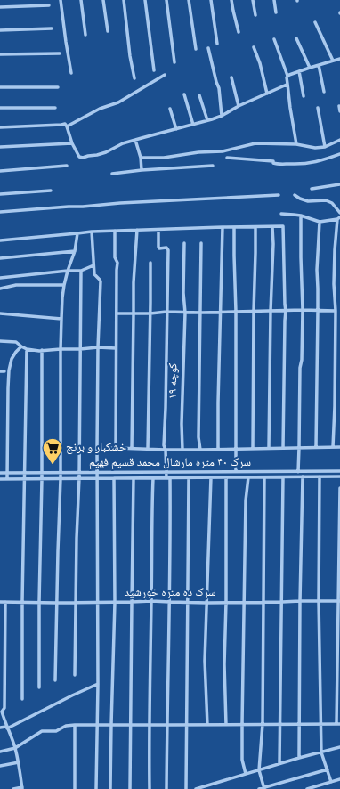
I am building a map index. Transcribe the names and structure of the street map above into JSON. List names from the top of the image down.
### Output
{
  "streets": {
    "street": ["کوچه ۱۹", "سرک ۴۰ متره مارشال محمد قسیم فهیم", "سرک ده متره خورشید"]
  },
  "places": {
    "supermarket": ["خشکبار و برنج"]
  }
}
